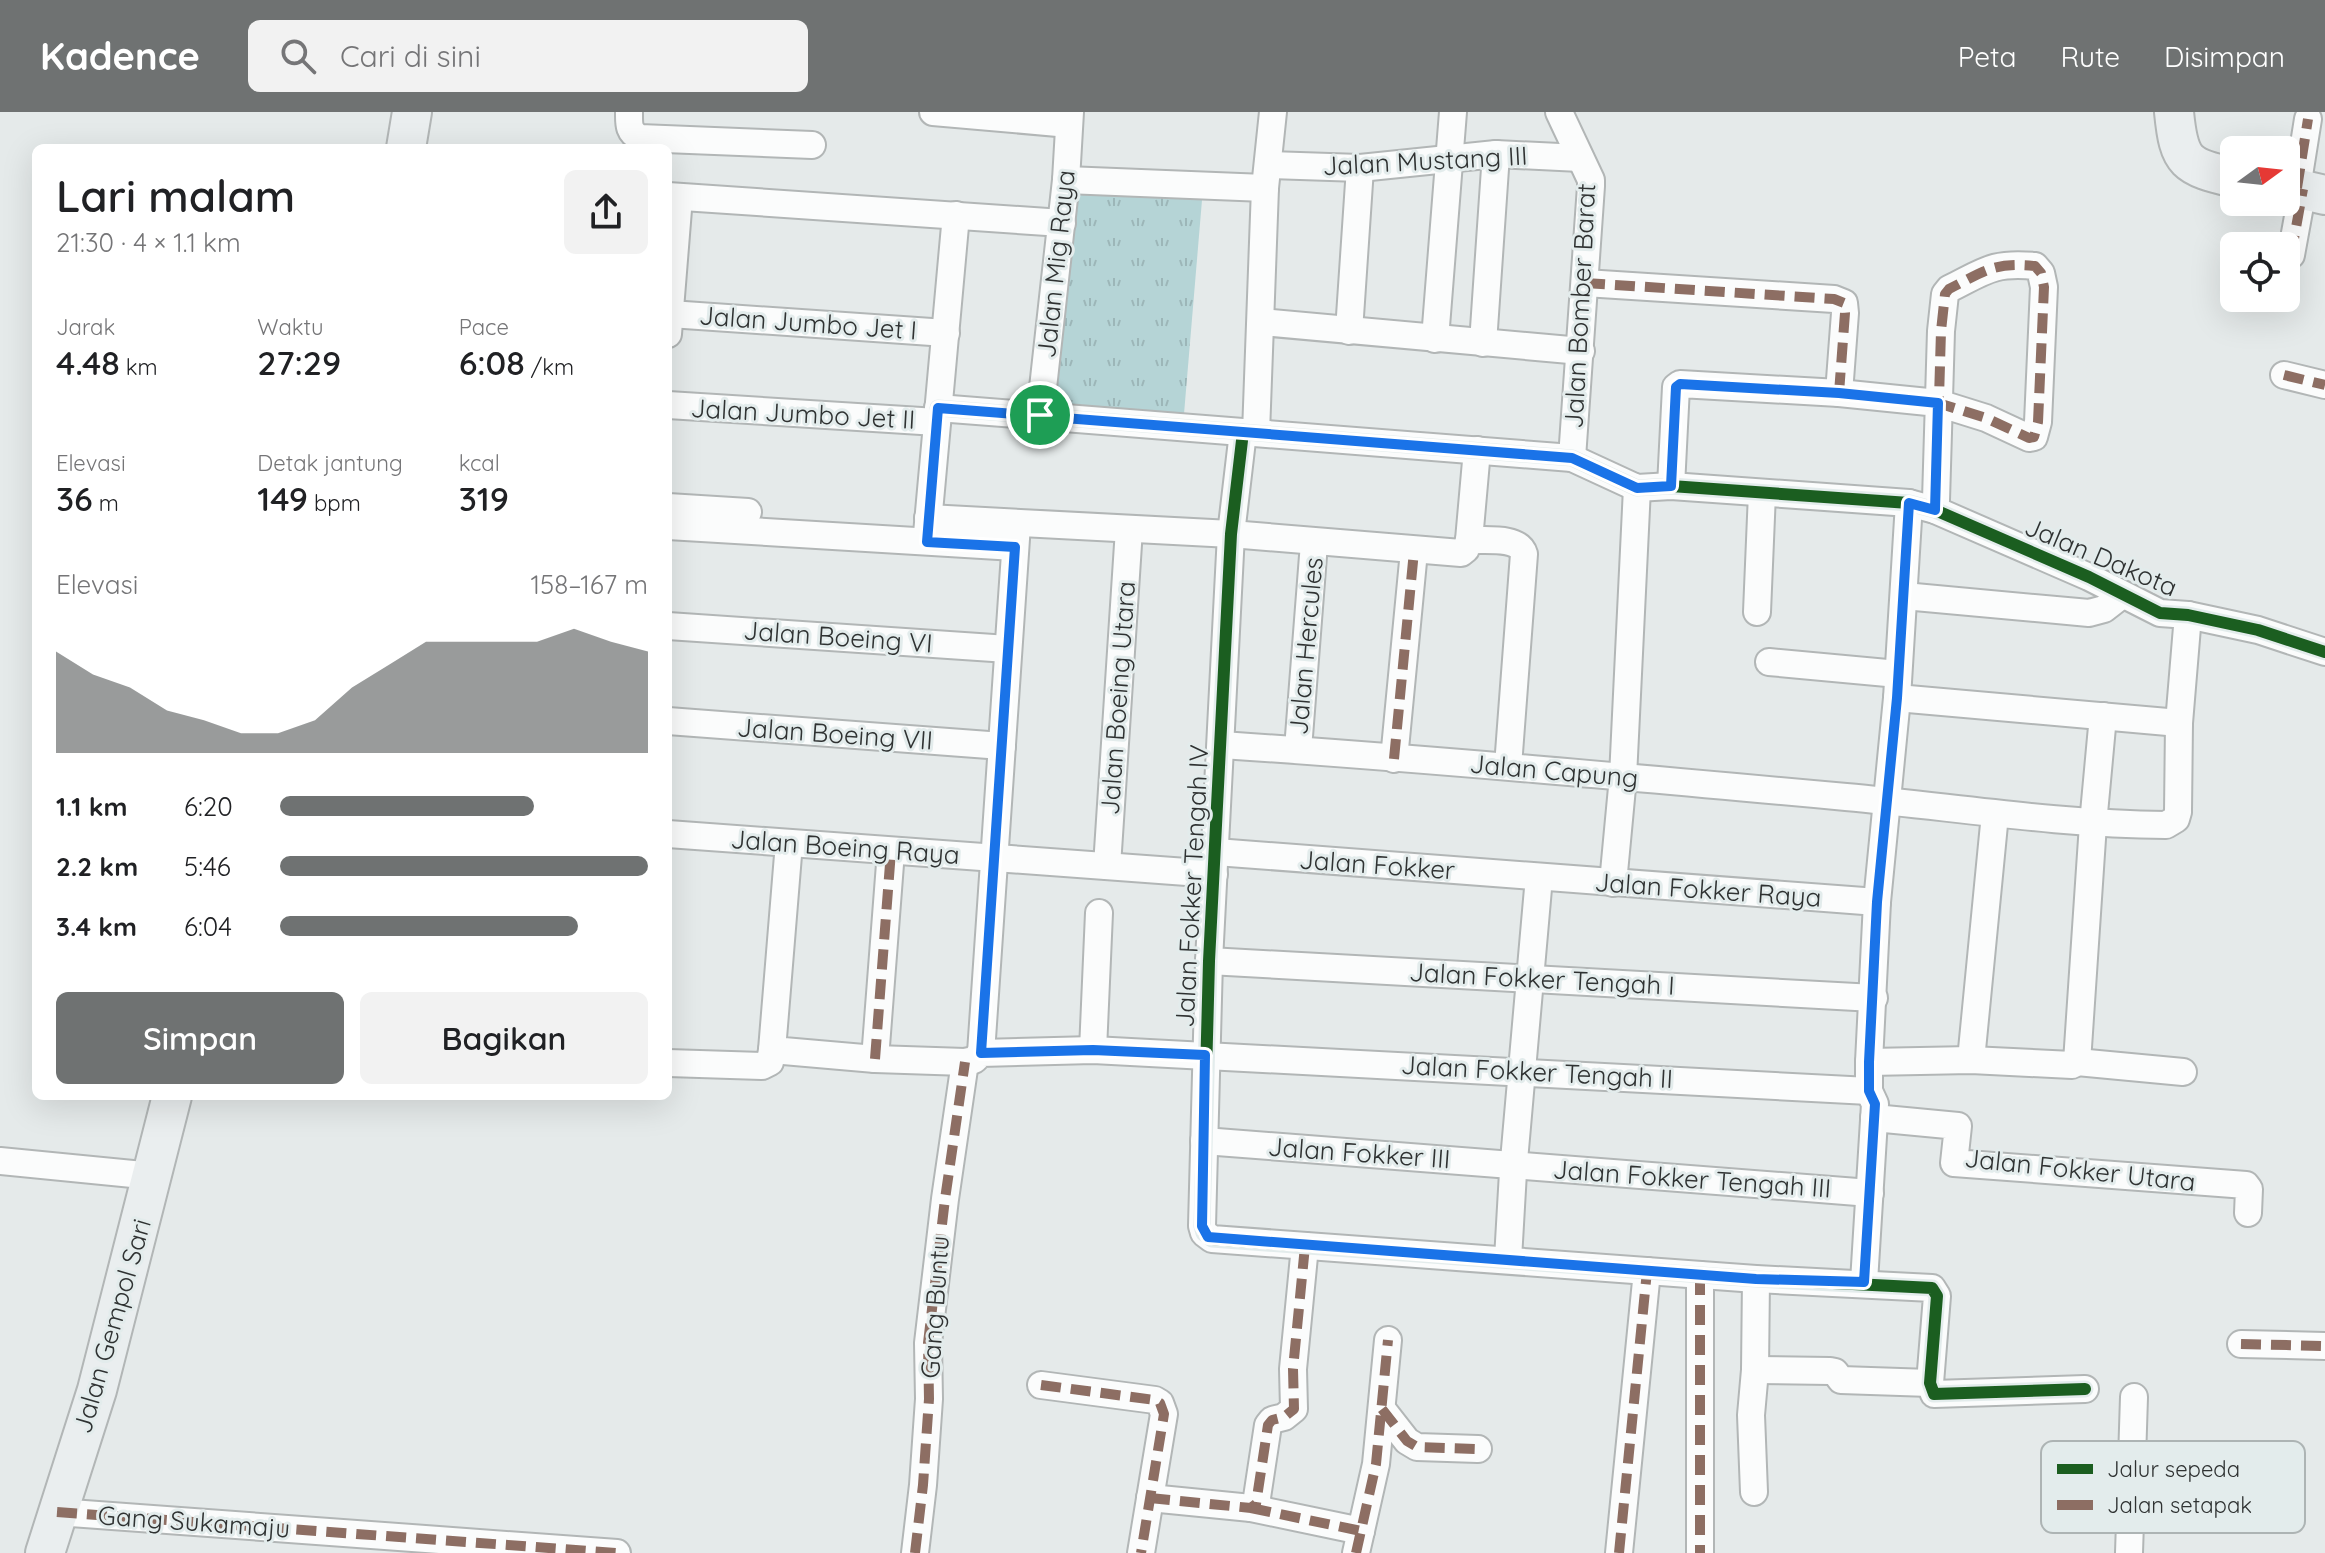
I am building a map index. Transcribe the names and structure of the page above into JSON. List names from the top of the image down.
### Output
{
  "streets": {
    "street": [
      "Jalan Mustang III",
      "Jalan Mig Raya",
      "Jalan Bomber Barat",
      "Jalan Jumbo Jet I",
      "Jalan Jumbo Jet II",
      "Jalan Dakota",
      "Jalan Boeing VI",
      "Jalan Hercules",
      "Jalan Boeing Utara",
      "Jalan Boeing VII",
      "Jalan Capung",
      "Jalan Boeing Raya",
      "Jalan Fokker",
      "Jalan Fokker Tengah IV",
      "Jalan Fokker Raya",
      "Jalan Fokker Tengah I",
      "Jalan Fokker Tengah II",
      "Jalan Fokker III",
      "Jalan Fokker Utara",
      "Jalan Fokker Tengah III",
      "Gang Buntu",
      "Jalan Gempol Sari",
      "Gang Sukamaju"
    ]
  },
  "crossings": [
    ["Jalan Mustang III", "Jalan Mig Raya"],
    ["Jalan Mustang III", "Jalan Bomber Barat"],
    ["Jalan Mustang III", "Jalan Fokker Tengah IV"],
    ["Jalan Mig Raya", "Jalan Jumbo Jet II"],
    ["Jalan Bomber Barat", "Jalan Jumbo Jet II"],
    ["Jalan Jumbo Jet II", "Jalan Dakota"],
    ["Jalan Jumbo Jet II", "Jalan Fokker Tengah IV"],
    ["Jalan Boeing VI", "Gang Buntu"],
    ["Jalan Hercules", "Jalan Capung"],
    ["Jalan Boeing Utara", "Jalan Boeing Raya"],
    ["Jalan Boeing VII", "Gang Buntu"],
    ["Jalan Capung", "Jalan Fokker Tengah IV"],
    ["Jalan Boeing Raya", "Jalan Fokker"],
    ["Jalan Boeing Raya", "Jalan Fokker Tengah IV"],
    ["Jalan Boeing Raya", "Gang Buntu"],
    ["Jalan Fokker", "Jalan Fokker Tengah IV"],
    ["Jalan Fokker", "Jalan Fokker Raya"],
    ["Jalan Fokker Tengah IV", "Jalan Fokker Tengah I"],
    ["Jalan Fokker Tengah IV", "Jalan Fokker Tengah II"],
    ["Jalan Fokker Tengah IV", "Jalan Fokker III"],
    ["Jalan Fokker Tengah II", "Gang Buntu"],
    ["Jalan Fokker III", "Jalan Fokker Tengah III"],
    ["Jalan Gempol Sari", "Gang Sukamaju"]
  ],
  "legend": ["Jalur sepeda", "Jalan setapak"],
  "north": "right",
  "page": {
    "header": "Kadence",
    "search": "Cari di sini",
    "nav": ["Peta", "Rute", "Disimpan"],
    "heading": ["Lari malam", "21:30 · 4 × 1.1 km"],
    "stats": [
      ["Jarak", "4.48 km"],
      ["Waktu", "27:29"],
      ["Pace", "6:08 /km"],
      ["Elevasi", "36 m"],
      ["Detak jantung", "149 bpm"],
      ["kcal", "319"]
    ],
    "chart": ["Elevasi", "158–167 m"],
    "list": [
      {
        "name": "1.1 km",
        "note": "6:20"
      },
      {
        "name": "2.2 km",
        "note": "5:46"
      },
      {
        "name": "3.4 km",
        "note": "6:04"
      }
    ],
    "buttons": ["Simpan", "Bagikan"]
  }
}
